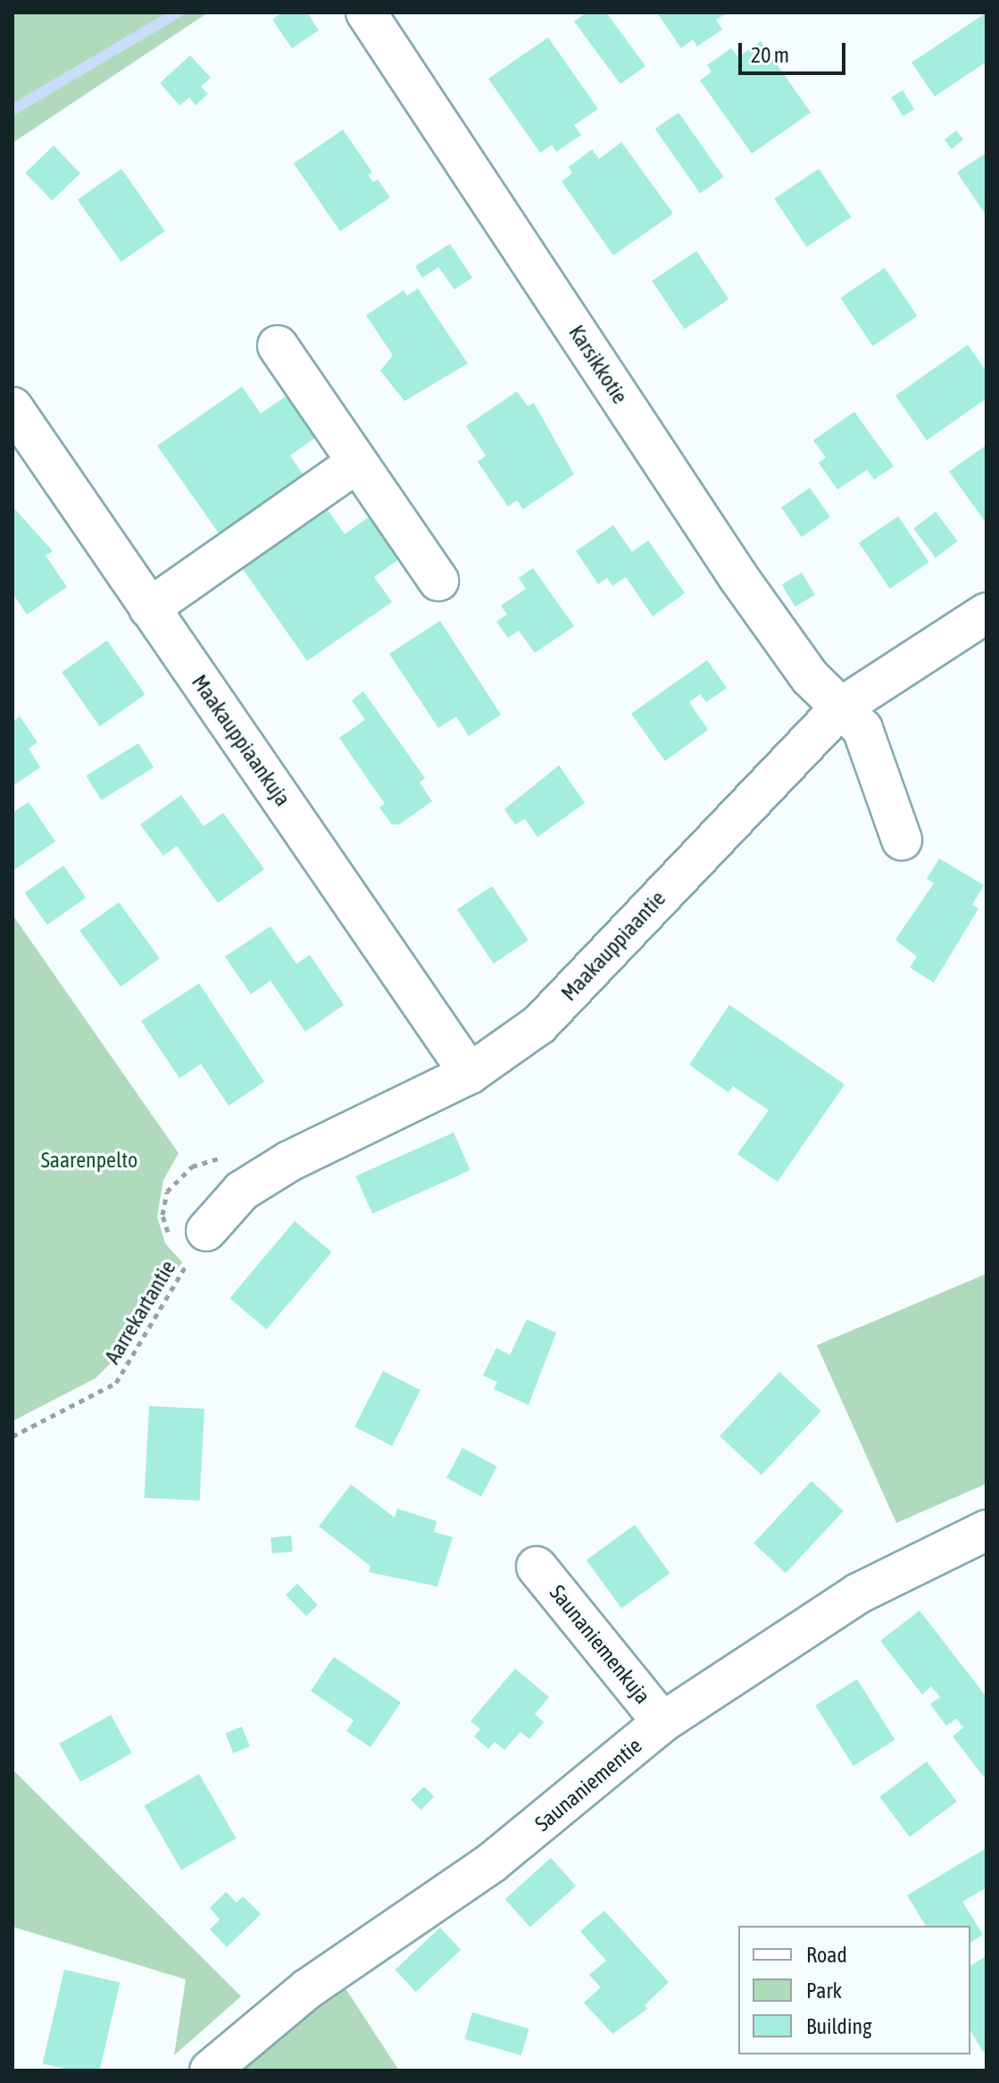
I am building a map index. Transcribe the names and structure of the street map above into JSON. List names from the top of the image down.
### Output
{
  "streets": {
    "street": [
      "Karsikkotie",
      "Maakauppiaankuja",
      "Maakauppiaantie",
      "Saunaniemenkuja",
      "Saunaniementie"
    ],
    "path": ["Aarrekartantie"]
  },
  "crossings": [
    ["Karsikkotie", "Maakauppiaantie"],
    ["Maakauppiaankuja", "Maakauppiaantie"],
    ["Maakauppiaantie", "Aarrekartantie"],
    ["Saunaniemenkuja", "Saunaniementie"]
  ],
  "parks": ["Saarenpelto"],
  "legend": ["Road", "Park", "Building"],
  "scale_bar": "20 m"
}
